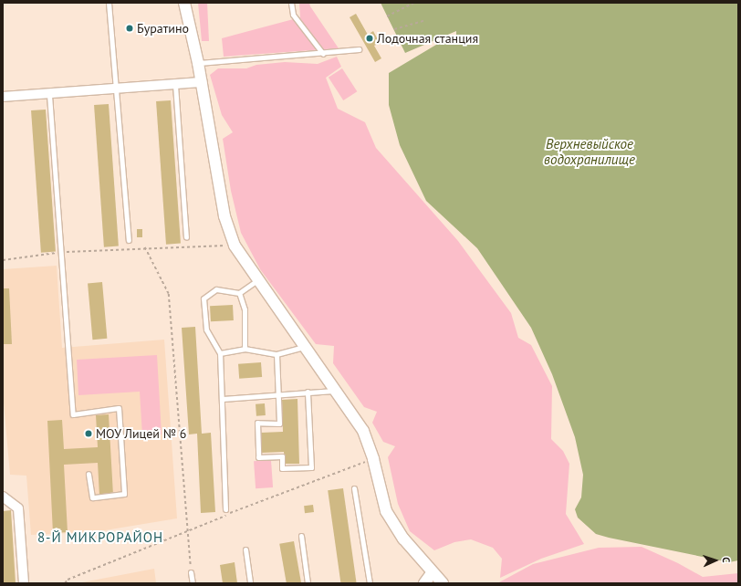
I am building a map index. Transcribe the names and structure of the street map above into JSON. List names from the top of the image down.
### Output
{
  "districts": ["8-Й МИКРОРАЙОН"],
  "water": ["Верхневыйское водохранилище"],
  "places": ["Буратино", "Лодочная станция", "МОУ Лицей № 6"],
  "north": "right"
}
